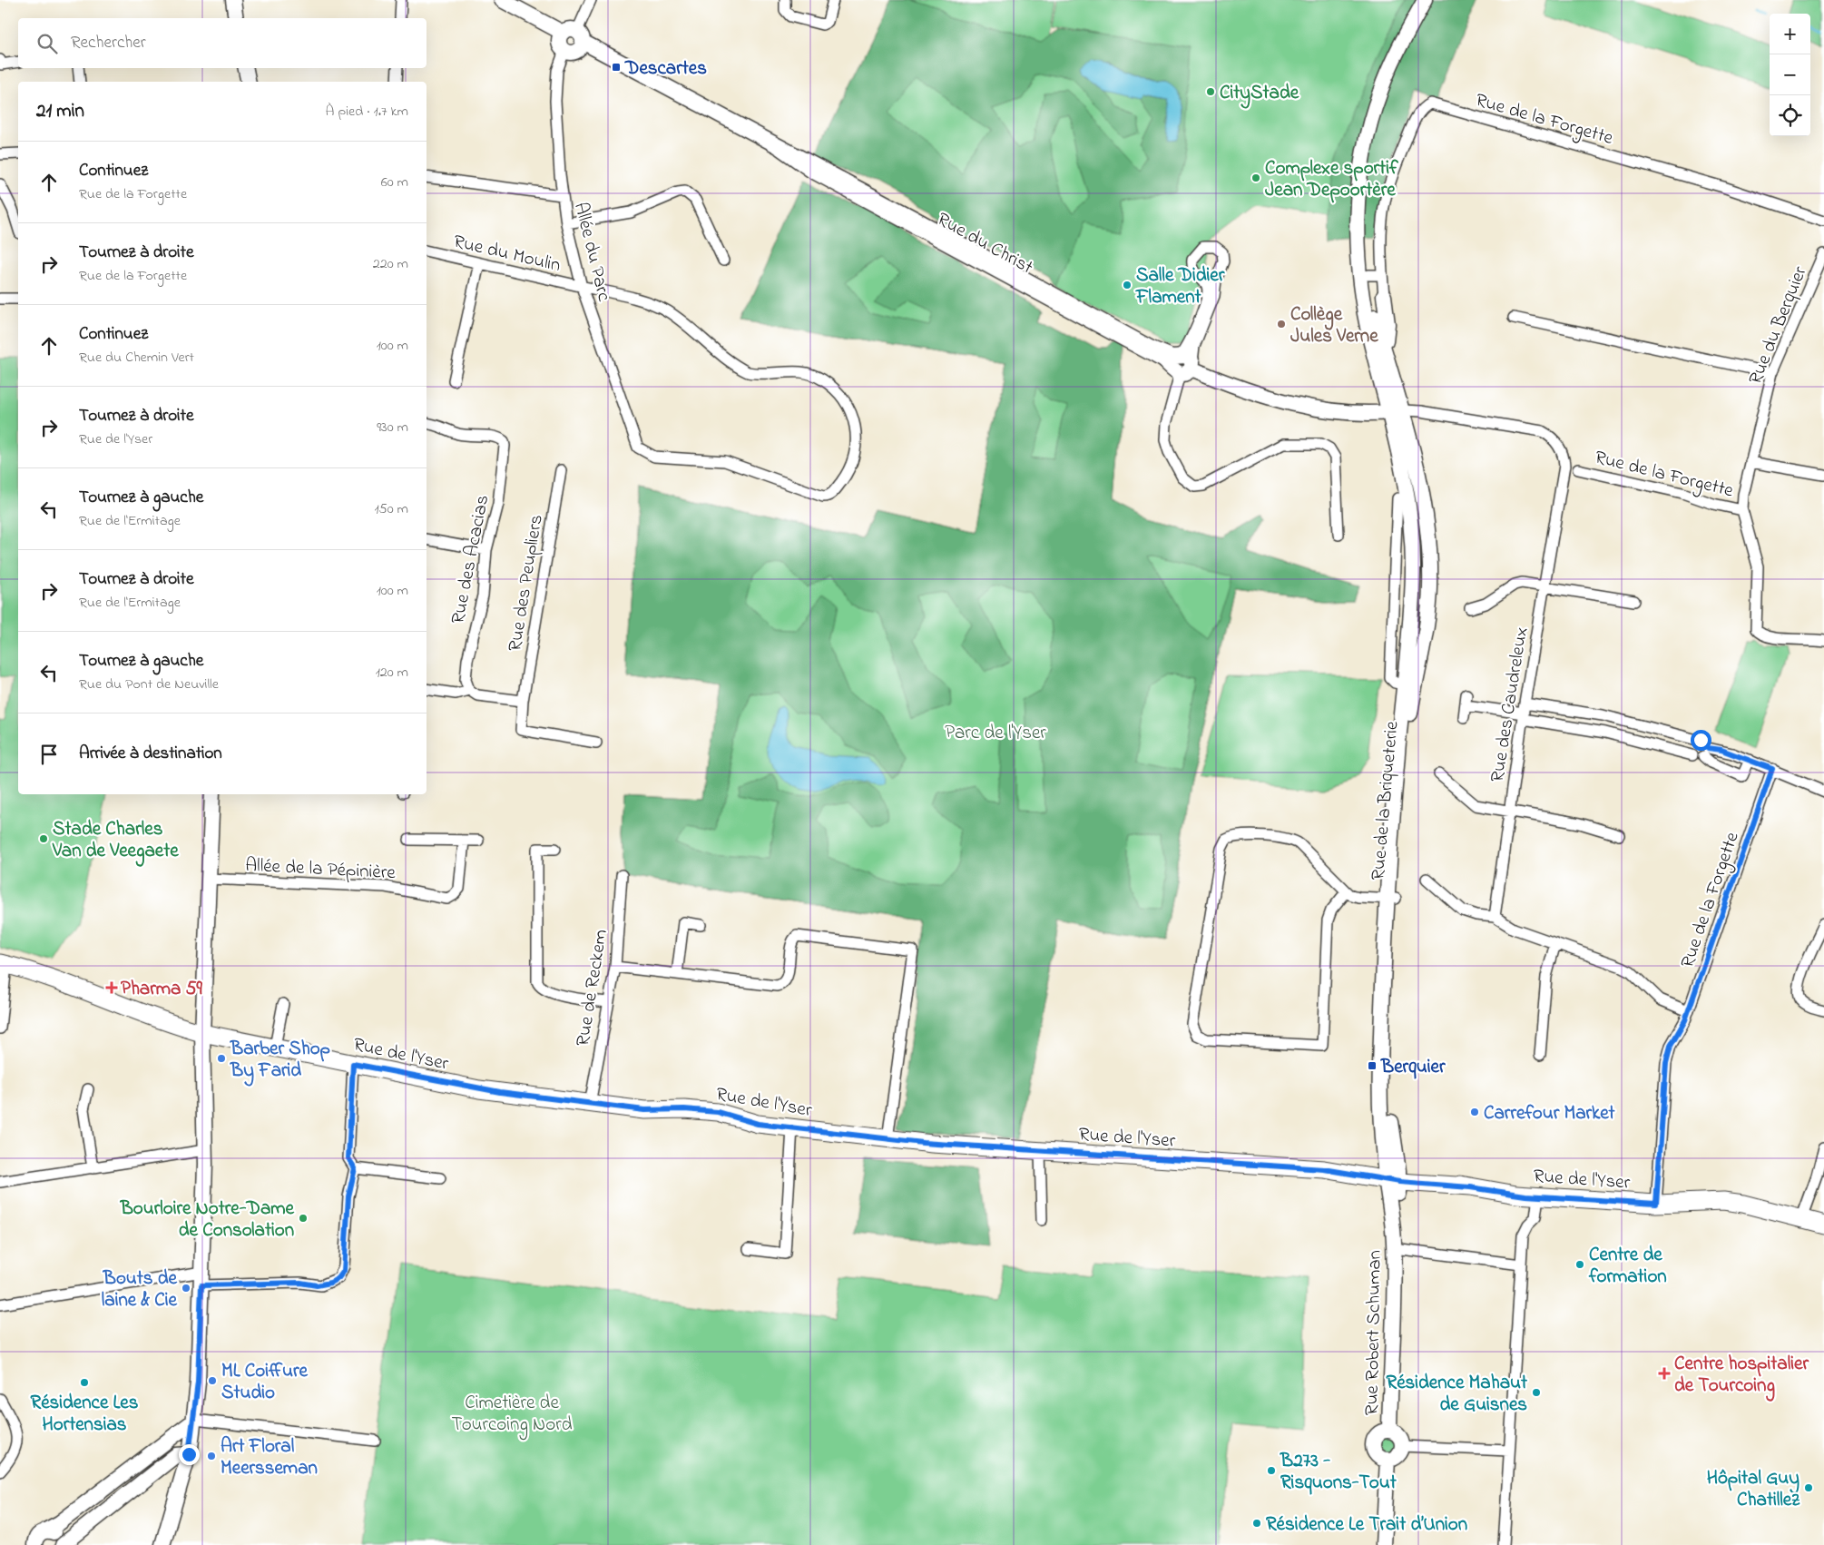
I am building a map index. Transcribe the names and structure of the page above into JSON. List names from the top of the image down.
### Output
{
  "streets": {
    "main road": ["Rue de l'Yser"],
    "street": [
      "Rue de la Forgette",
      "Rue du Christ",
      "Allée du Parc",
      "Rue du Moulin",
      "Rue du Berquier",
      "Rue des Acacias",
      "Rue des Peupliers",
      "Rue des Caudreleux",
      "Rue de la Briqueterie",
      "Allée de la Pépinière",
      "Rue de Reckem",
      "Rue Robert Schuman"
    ]
  },
  "crossings": [
    ["Rue de la Forgette", "Rue du Berquier"],
    ["Rue de la Forgette", "Rue de l'Yser"],
    ["Rue du Christ", "Rue des Caudreleux"],
    ["Rue du Christ", "Rue de la Briqueterie"],
    ["Allée du Parc", "Rue du Moulin"],
    ["Rue des Caudreleux", "Rue de la Briqueterie"],
    ["Rue de la Briqueterie", "Rue de l'Yser"],
    ["Rue de la Briqueterie", "Rue Robert Schuman"],
    ["Rue de Reckem", "Rue de l'Yser"],
    ["Rue de l'Yser", "Rue Robert Schuman"]
  ],
  "parks": ["Parc de l'Yser", "Cimetière de Tourcoing Nord"],
  "places": {
    "transit": ["Descartes", "Berquier"],
    "other": [
      "CityStade",
      "Complexe sportif Jean Depoortère",
      "Salle Didier Flament",
      "Collège Jules Verne",
      "Stade Charles Van de Veegaete",
      "Barber Shop By Farid",
      "Carrefour Market",
      "Bourloire Notre-Dame de Consolation",
      "Centre de formation",
      "Bouts de laine & Cie",
      "ML Coiffure Studio",
      "Résidence Les Hortensias",
      "Résidence Mahaut de Guisnes",
      "Art Floral Meersseman",
      "B273 - Risquons-Tout",
      "Hôpital Guy Chatillez",
      "Résidence Le Trait d’Union"
    ],
    "health": ["Pharma 59", "Centre hospitalier de Tourcoing"]
  },
  "page": {
    "map_buttons": ["+", "−"],
    "search": "Rechercher",
    "heading": ["21 min", "À pied · 1.7 km"],
    "list": [
      ["Continuez", "Rue de la Forgette", "60 m"],
      ["Tournez à droite", "Rue de la Forgette", "220 m"],
      ["Continuez", "Rue du Chemin Vert", "100 m"],
      ["Tournez à droite", "Rue de l'Yser", "930 m"],
      ["Tournez à gauche", "Rue de l'Ermitage", "150 m"],
      ["Tournez à droite", "Rue de l'Ermitage", "100 m"],
      ["Tournez à gauche", "Rue du Pont de Neuville", "120 m"],
      "Arrivée à destination"
    ]
  }
}
